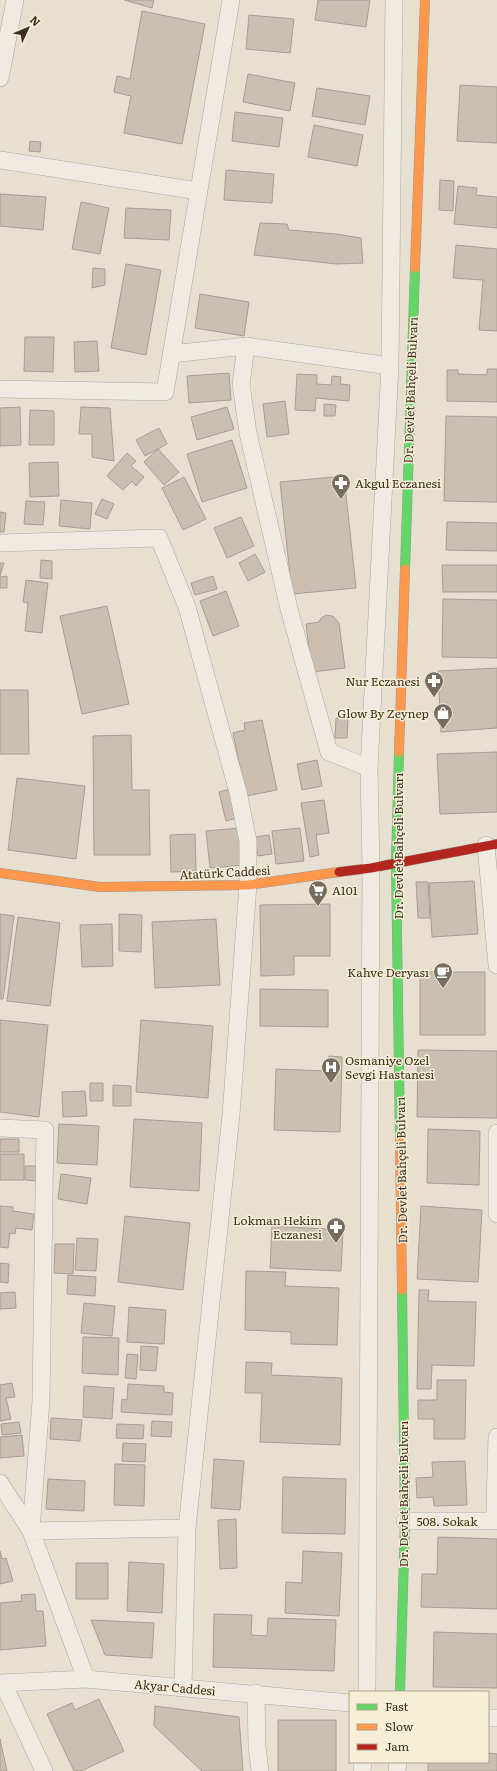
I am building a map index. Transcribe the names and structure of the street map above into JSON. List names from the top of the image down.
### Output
{
  "streets": {
    "street": [
      "Dr. Devlet Bahçeli Bulvarı",
      "Atatürk Caddesi",
      "508. Sokak",
      "Akyar Caddesi"
    ]
  },
  "crossings": [
    ["Dr. Devlet Bahçeli Bulvarı", "Atatürk Caddesi"],
    ["Dr. Devlet Bahçeli Bulvarı", "508. Sokak"]
  ],
  "places": {
    "pharmacy": ["Akgul Eczanesi", "Nur Eczanesi", "Lokman Hekim Eczanesi"],
    "shop": ["Glow By Zeynep"],
    "supermarket": ["A101"],
    "cafe": ["Kahve Deryası"],
    "hospital": ["Osmaniye Ozel Sevgi Hastanesi"]
  },
  "legend": ["Fast", "Slow", "Jam"],
  "north": "top right"
}
